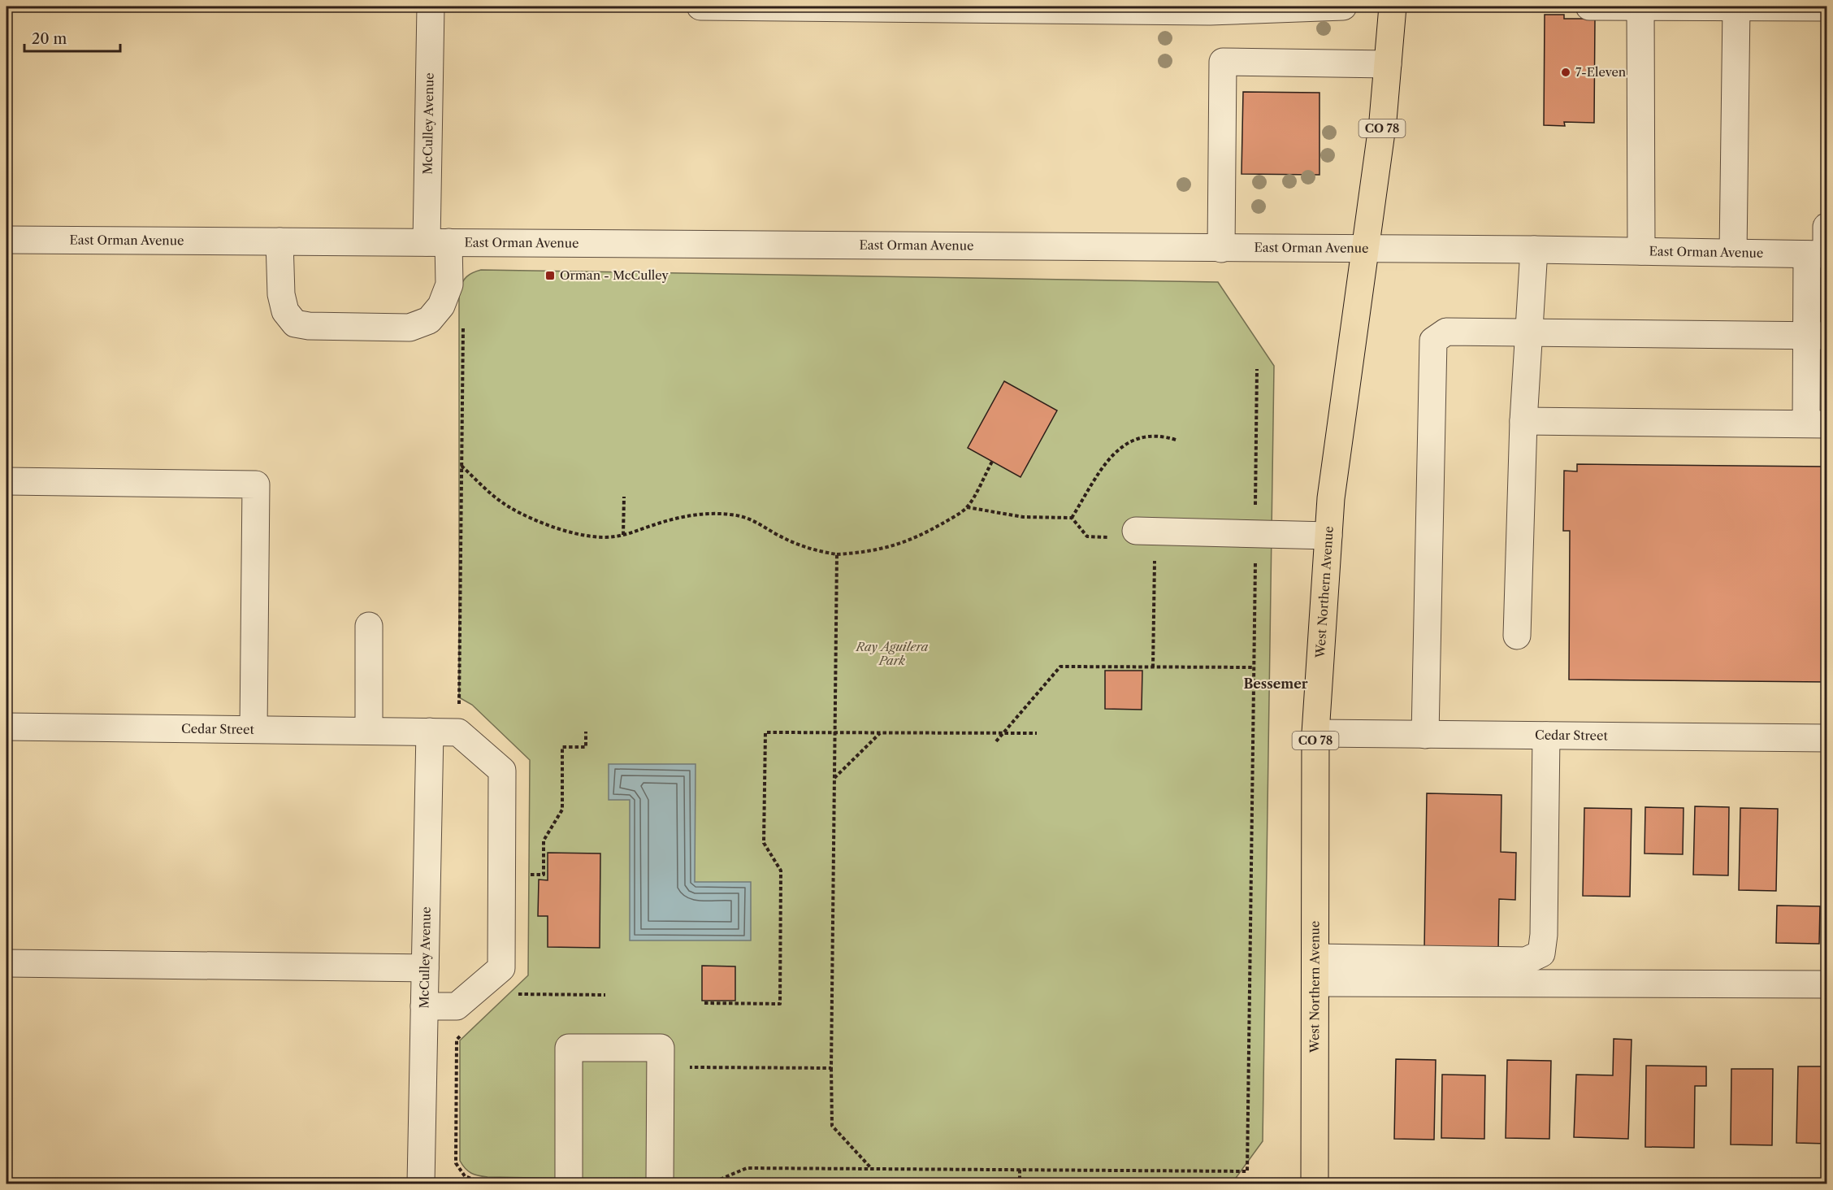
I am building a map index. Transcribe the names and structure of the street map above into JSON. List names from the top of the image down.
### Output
{
  "streets": {
    "main road": ["CO 78", "West Northern Avenue"],
    "street": ["McCulley Avenue", "East Orman Avenue", "Cedar Street"]
  },
  "crossings": [
    ["McCulley Avenue", "East Orman Avenue"],
    ["McCulley Avenue", "Cedar Street"],
    ["East Orman Avenue", "West Northern Avenue"],
    ["West Northern Avenue", "Cedar Street"]
  ],
  "districts": ["Bessemer"],
  "parks": ["Ray Aguilera Park"],
  "places": {
    "other": ["7-Eleven"],
    "transit": ["Orman - McCulley"]
  },
  "scale_bar": "20 m"
}
